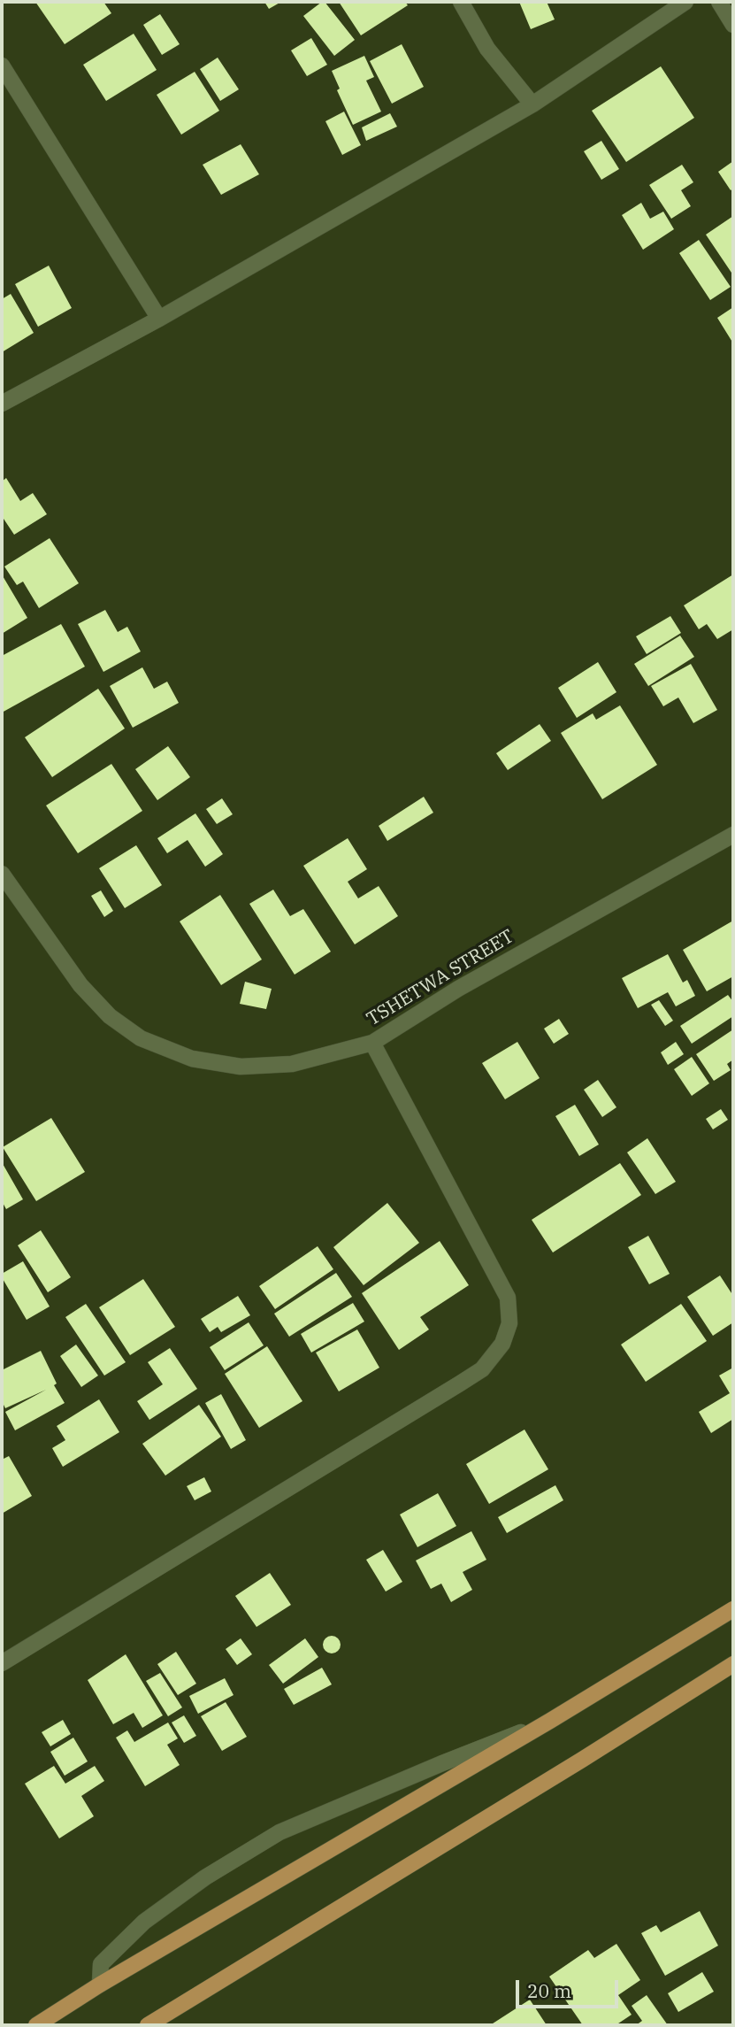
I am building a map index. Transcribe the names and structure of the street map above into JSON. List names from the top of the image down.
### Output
{
  "streets": {
    "street": ["TSHETWA STREET"]
  },
  "scale_bar": "20 m"
}
